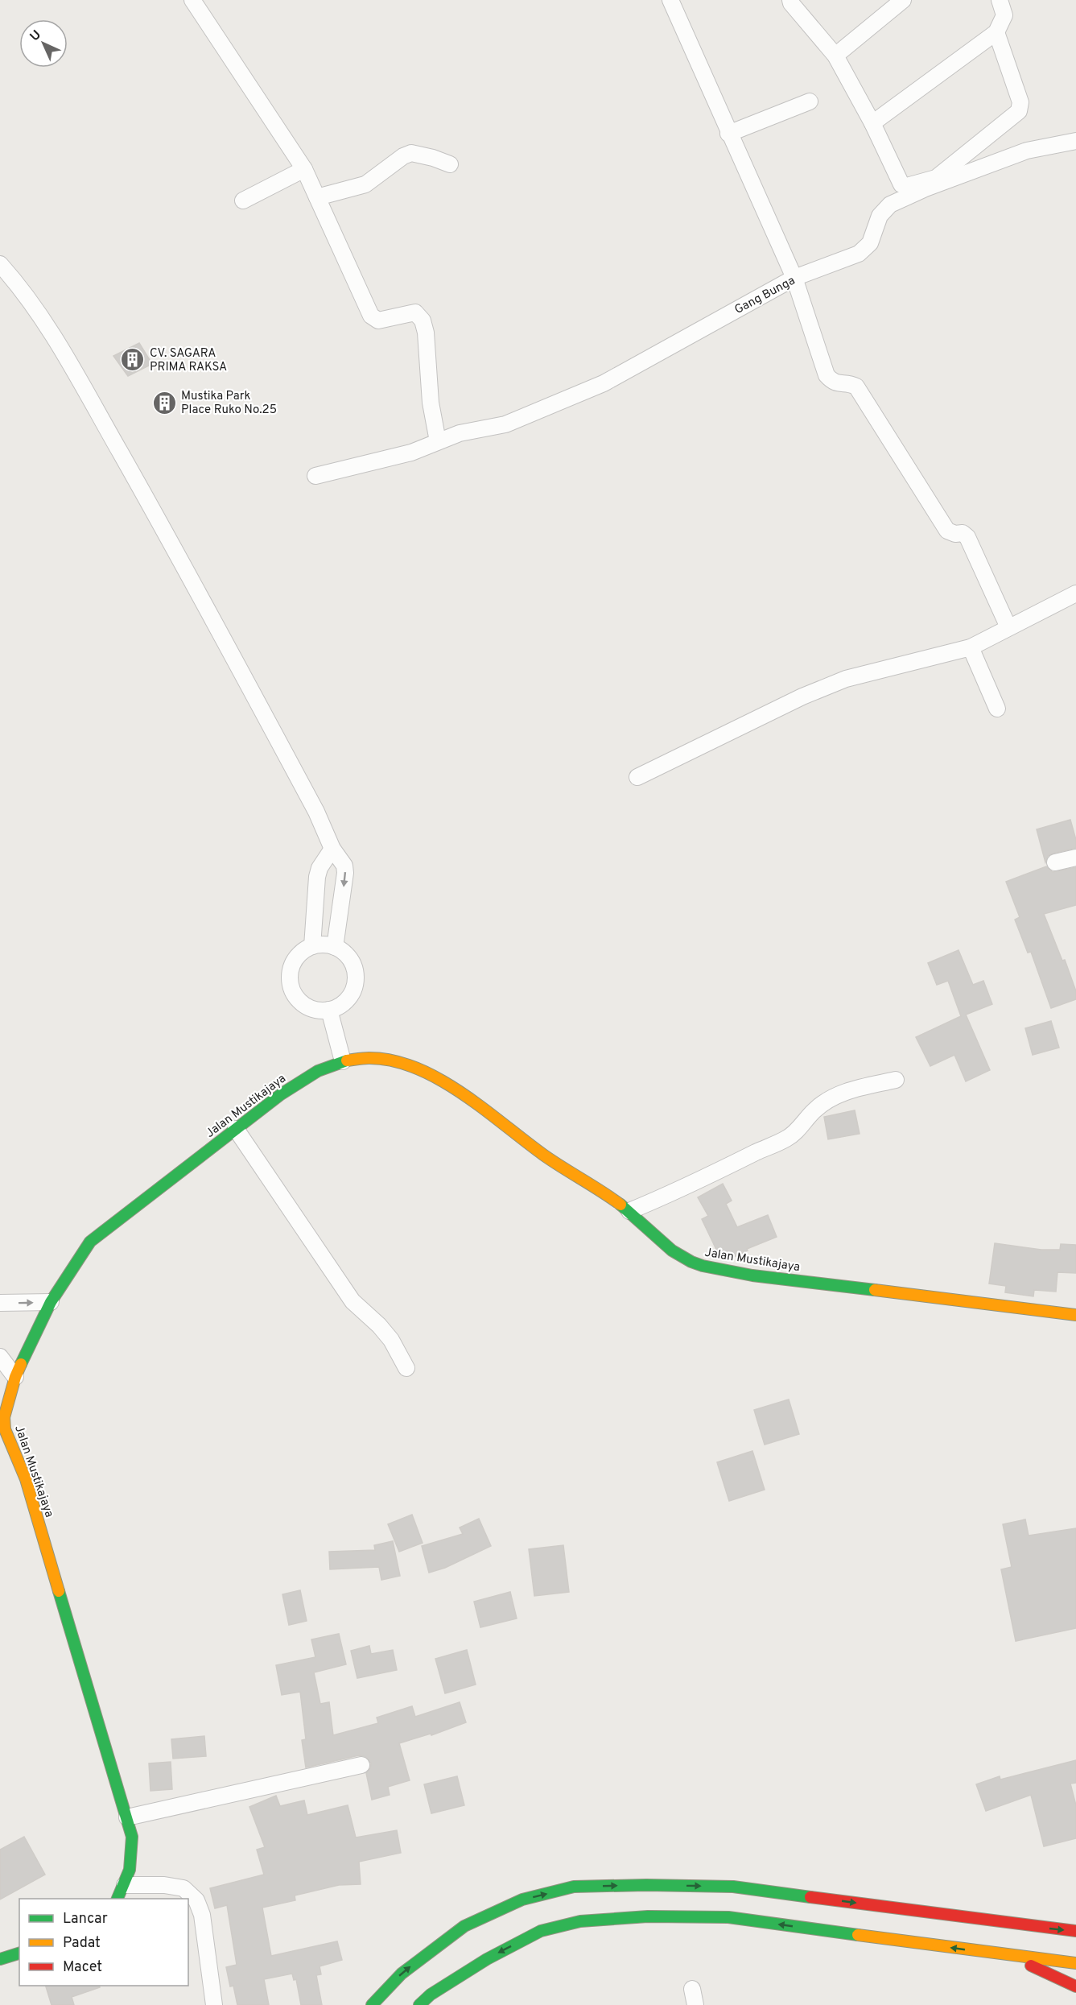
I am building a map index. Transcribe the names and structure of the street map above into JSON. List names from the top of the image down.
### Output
{
  "streets": {
    "main road": ["Jalan Mustikajaya"],
    "street": ["Gang Bunga"]
  },
  "places": {
    "building": ["CV. SAGARA PRIMA RAKSA", "Mustika Park Place Ruko No.25"]
  },
  "legend": ["Lancar", "Padat", "Macet"],
  "north": "top left"
}
